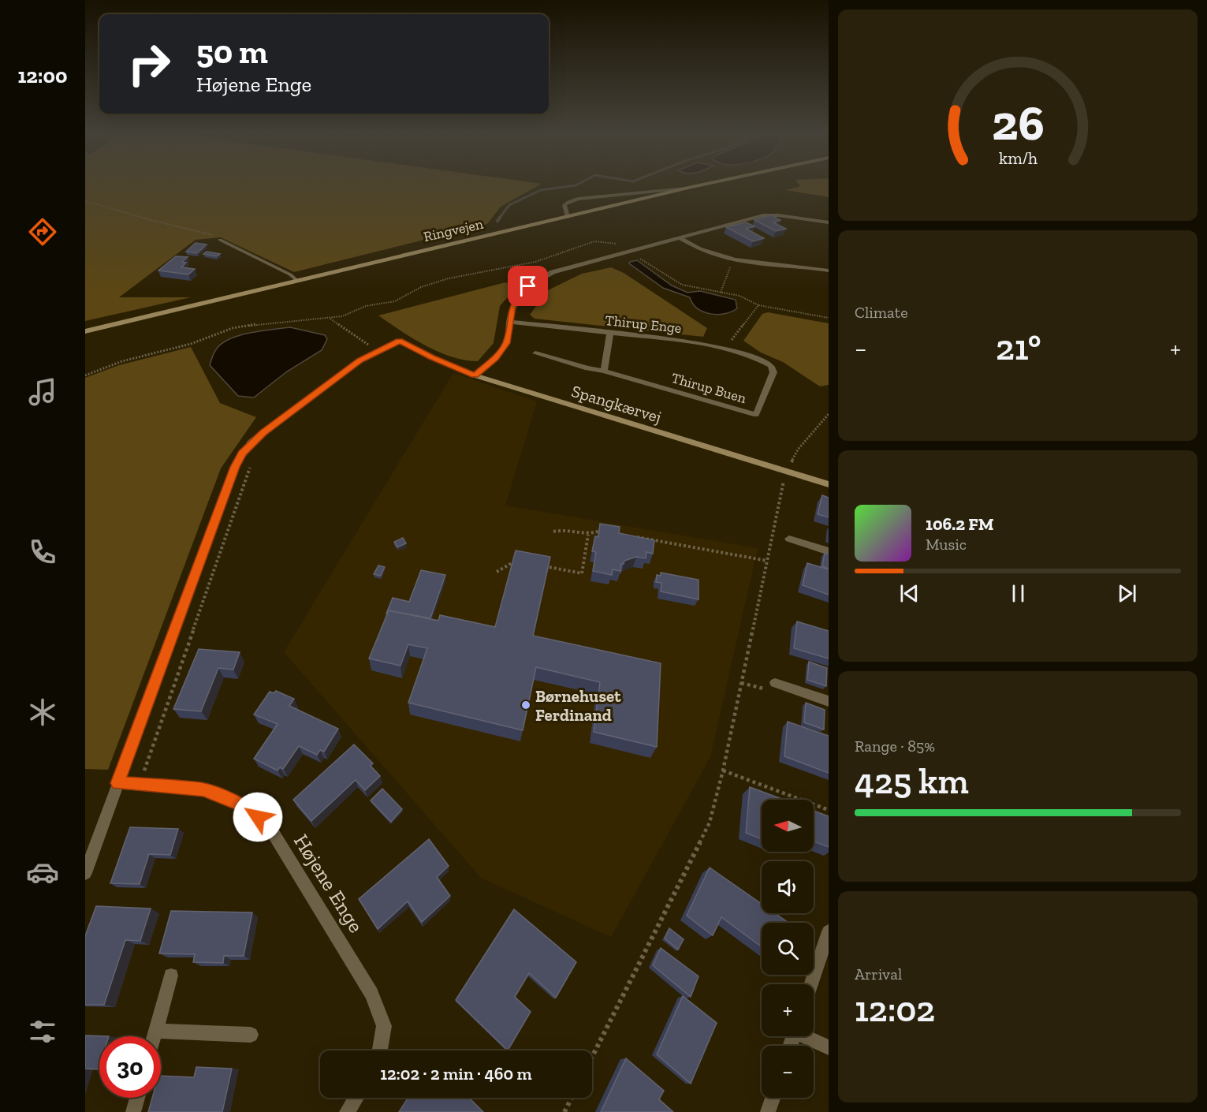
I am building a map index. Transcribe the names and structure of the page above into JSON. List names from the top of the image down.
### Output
{
  "streets": {
    "main road": ["Ringvejen", "Spangkærvej"],
    "street": ["Thirup Enge", "Thirup Buen", "Højene Enge"]
  },
  "crossings": [
    ["Thirup Enge", "Thirup Buen"]
  ],
  "places": ["Børnehuset Ferdinand"],
  "north": "left",
  "page": {
    "tabs": "12:00",
    "turn": ["50 m", "Højene Enge"],
    "tile": [
      "Climate",
      ["Range · 85%", "425 km"],
      ["Arrival", "12:02"]
    ],
    "heat": ["−", "21°", "+"],
    "song": ["106.2 FM", "Music"],
    "map_buttons": ["+", "−"],
    "limit": "30",
    "trip": "12:02 · 2 min · 460 m",
    "gauge": ["26", "km/h"]
  }
}
